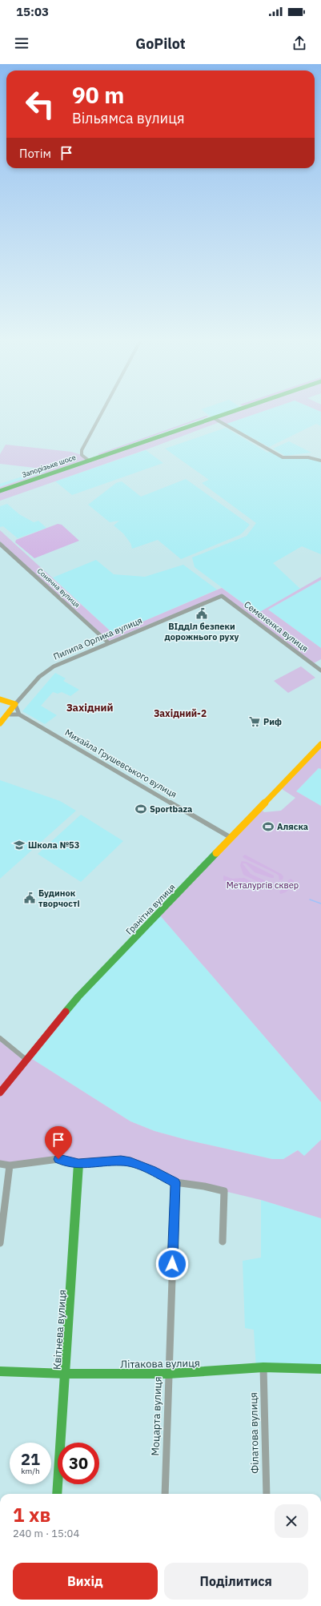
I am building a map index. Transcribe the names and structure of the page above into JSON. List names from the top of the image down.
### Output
{
  "streets": {
    "street": [
      "Запорізьке шосе",
      "Сонячна вулиця",
      "Семененка вулиця",
      "Пилипа Орлика вулиця",
      "Михайла Грушевського вулиця",
      "Гранітна вулиця",
      "Квітнева вулиця",
      "Літакова вулиця",
      "Моцарта вулиця",
      "Філатова вулиця"
    ]
  },
  "crossings": [
    ["Сонячна вулиця", "Пилипа Орлика вулиця"],
    ["Семененка вулиця", "Пилипа Орлика вулиця"],
    ["Михайла Грушевського вулиця", "Гранітна вулиця"],
    ["Квітнева вулиця", "Літакова вулиця"],
    ["Літакова вулиця", "Моцарта вулиця"],
    ["Літакова вулиця", "Філатова вулиця"]
  ],
  "districts": ["Західний", "Західний-2"],
  "parks": ["Металургів сквер"],
  "places": {
    "public building": ["ВІдділ безпеки дорожнього руху", "Будинок творчості"],
    "supermarket": ["Риф"],
    "sports": ["Sportbaza", "Аляска"],
    "school or university": ["Школа №53"]
  },
  "page": {
    "status": "15:03",
    "header": "GoPilot",
    "turn": ["90 m", "Вільямса вулиця"],
    "then": "Потім",
    "speed": "21 km/h",
    "limit": "30",
    "heading": ["1 хв", "240 m · 15:04"],
    "buttons": ["Вихід", "Поділитися"]
  }
}
